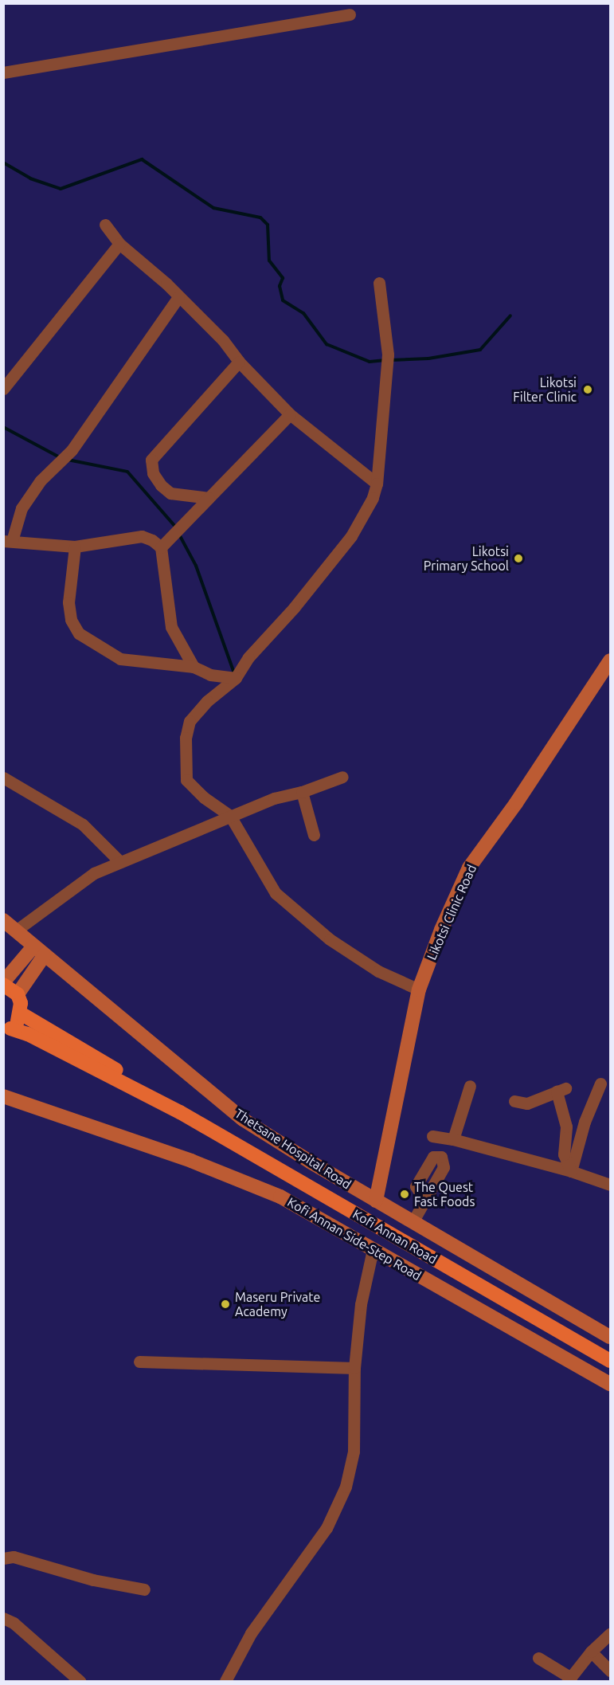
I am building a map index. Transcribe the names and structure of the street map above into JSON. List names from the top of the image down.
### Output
{
  "streets": {
    "main road": ["Kofi Annan Road"],
    "street": ["Likotsi Clinic Road", "Thetsane Hospital Road", "Kofi Annan Side-Step Road"]
  },
  "crossings": [
    ["Likotsi Clinic Road", "Thetsane Hospital Road"]
  ],
  "places": [
    "Likotsi Filter Clinic",
    "Likotsi Primary School",
    "The Quest Fast Foods",
    "Maseru Private Academy"
  ]
}
